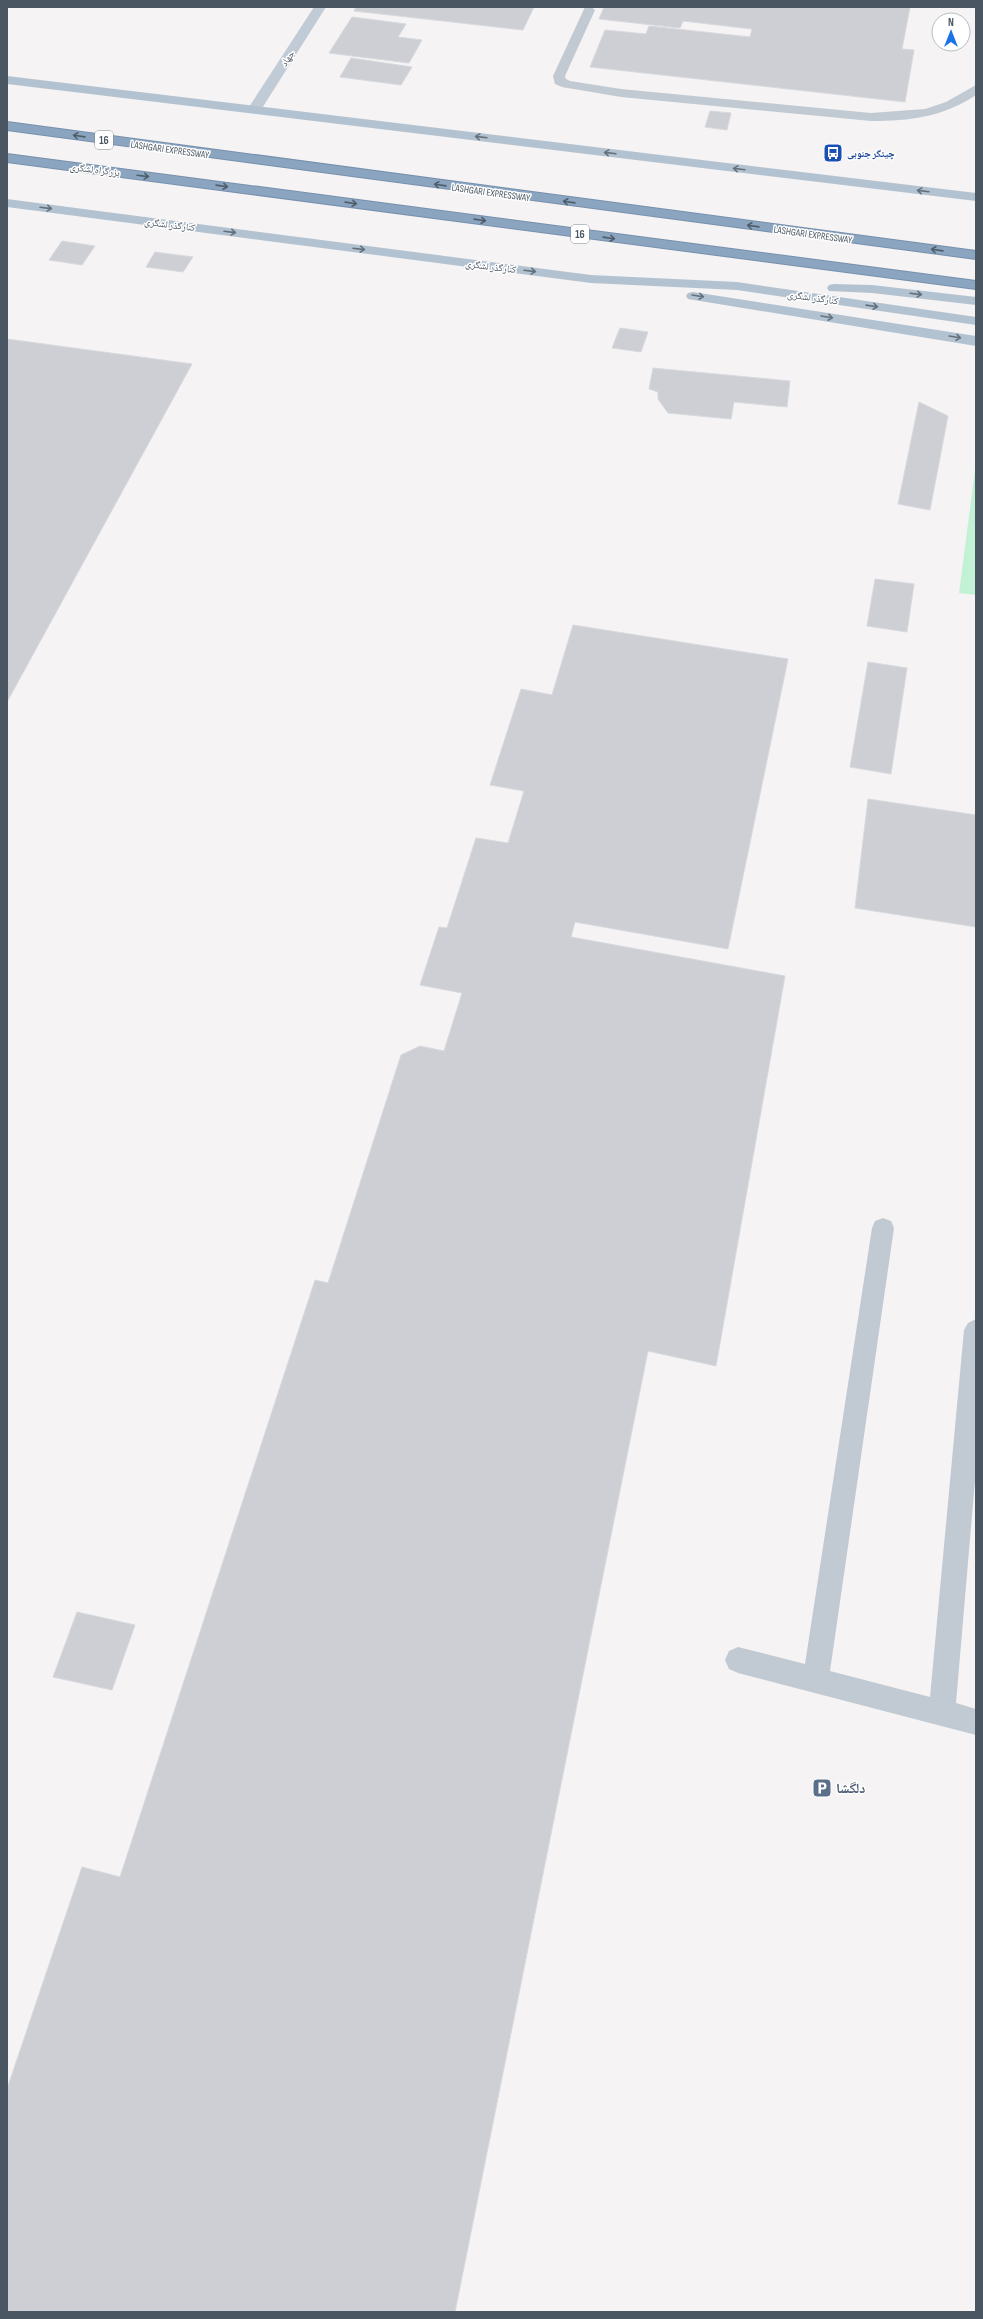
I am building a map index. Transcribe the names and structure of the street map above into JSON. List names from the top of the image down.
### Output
{
  "streets": {
    "highway": ["16", "LASHGARI EXPRESSWAY", "بزرگراه لشگری"],
    "main road": ["کنارگذر لشگری"],
    "street": ["جهاد"]
  },
  "one_way": ["LASHGARI EXPRESSWAY", "بزرگراه لشگری"],
  "places": {
    "bus stop": ["چیتگر جنوبی"],
    "parking": ["دلگشا"]
  },
  "north": "top"
}
